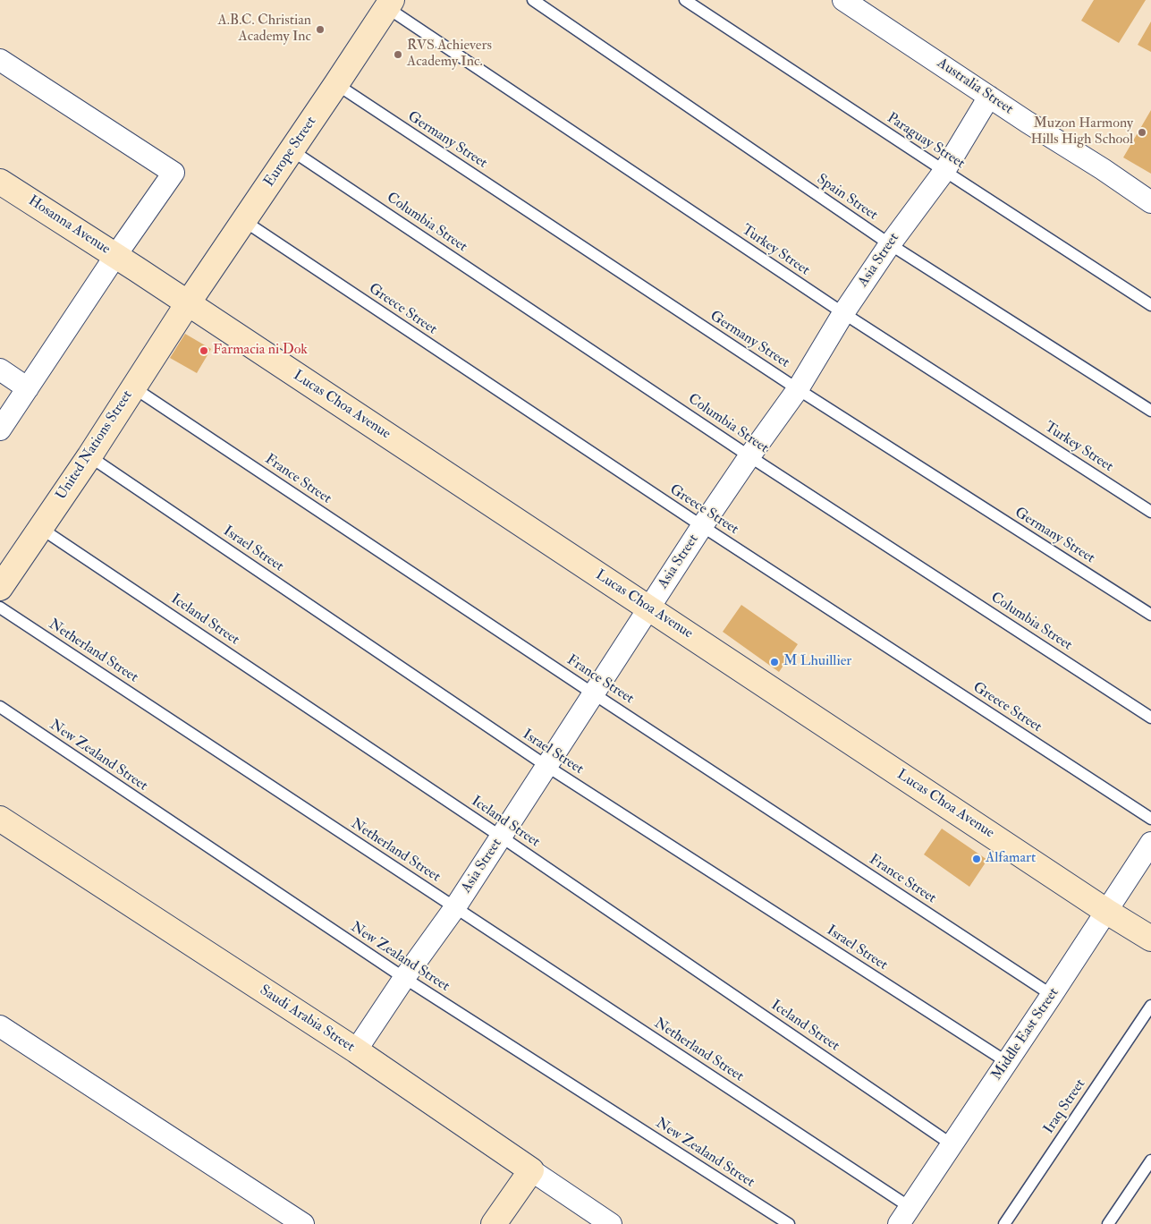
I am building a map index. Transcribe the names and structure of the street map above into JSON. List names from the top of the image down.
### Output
{
  "streets": {
    "street": [
      "Australia Street",
      "Europe Street",
      "Hosanna Avenue",
      "Asia Street",
      "Lucas Choa Avenue",
      "United Nations Street",
      "Saudi Arabia Street",
      "Middle East Street"
    ],
    "lane": [
      "Germany Street",
      "Paraguay Street",
      "Spain Street",
      "Columbia Street",
      "Turkey Street",
      "Greece Street",
      "France Street",
      "Israel Street",
      "Iceland Street",
      "Netherland Street",
      "New Zealand Street",
      "Iraq Street"
    ]
  },
  "crossings": [
    ["Australia Street", "Asia Street"],
    ["Germany Street", "Europe Street"],
    ["Germany Street", "Asia Street"],
    ["Paraguay Street", "Asia Street"],
    ["Europe Street", "Columbia Street"],
    ["Europe Street", "Turkey Street"],
    ["Europe Street", "Greece Street"],
    ["Europe Street", "Lucas Choa Avenue"],
    ["Europe Street", "United Nations Street"],
    ["Spain Street", "Asia Street"],
    ["Columbia Street", "Asia Street"],
    ["Hosanna Avenue", "Lucas Choa Avenue"],
    ["Turkey Street", "Asia Street"],
    ["Asia Street", "Greece Street"],
    ["Asia Street", "Lucas Choa Avenue"],
    ["Asia Street", "France Street"],
    ["Asia Street", "Israel Street"],
    ["Asia Street", "Iceland Street"],
    ["Asia Street", "Netherland Street"],
    ["Asia Street", "New Zealand Street"],
    ["Asia Street", "Saudi Arabia Street"],
    ["Lucas Choa Avenue", "United Nations Street"],
    ["Lucas Choa Avenue", "Middle East Street"],
    ["United Nations Street", "France Street"],
    ["United Nations Street", "Israel Street"],
    ["United Nations Street", "Iceland Street"],
    ["France Street", "Middle East Street"],
    ["Israel Street", "Middle East Street"],
    ["Iceland Street", "Middle East Street"],
    ["Netherland Street", "Middle East Street"]
  ],
  "places": [
    "A.B.C. Christian Academy Inc",
    "RVS Achievers Academy Inc.",
    "Muzon Harmony Hills High School",
    "Farmacia ni Dok",
    "M Lhuillier",
    "Alfamart"
  ]
}
